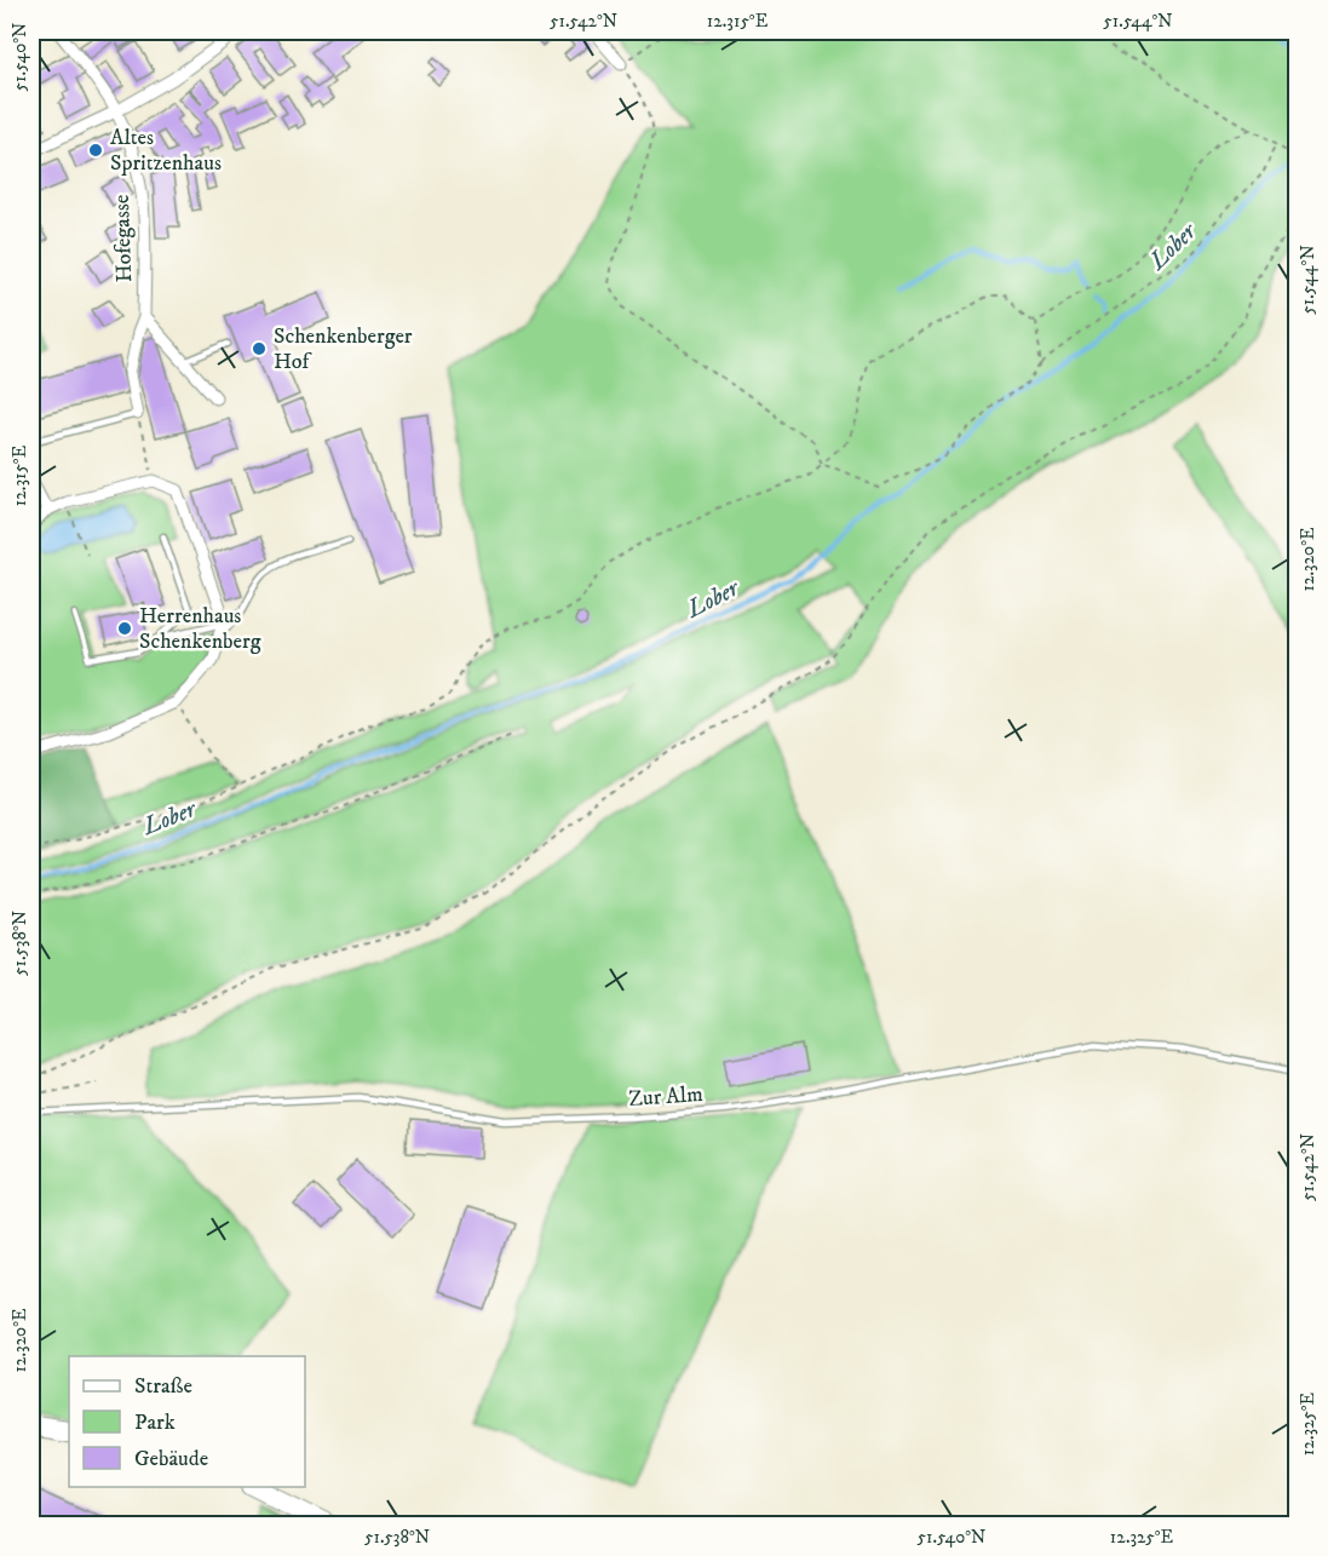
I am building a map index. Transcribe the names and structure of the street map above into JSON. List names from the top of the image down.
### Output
{
  "streets": {
    "street": ["Hofegasse"],
    "lane": ["Zur Alm"]
  },
  "water": ["Lober"],
  "places": ["Altes Spritzenhaus", "Schenkenberger Hof", "Herrenhaus Schenkenberg"],
  "legend": ["Straße", "Park", "Gebäude"],
  "coordinates": [
    "51.542°N",
    "12.315°E",
    "51.544°N",
    "51.540°N",
    "12.320°E",
    "51.538°N",
    "12.325°E"
  ]
}
